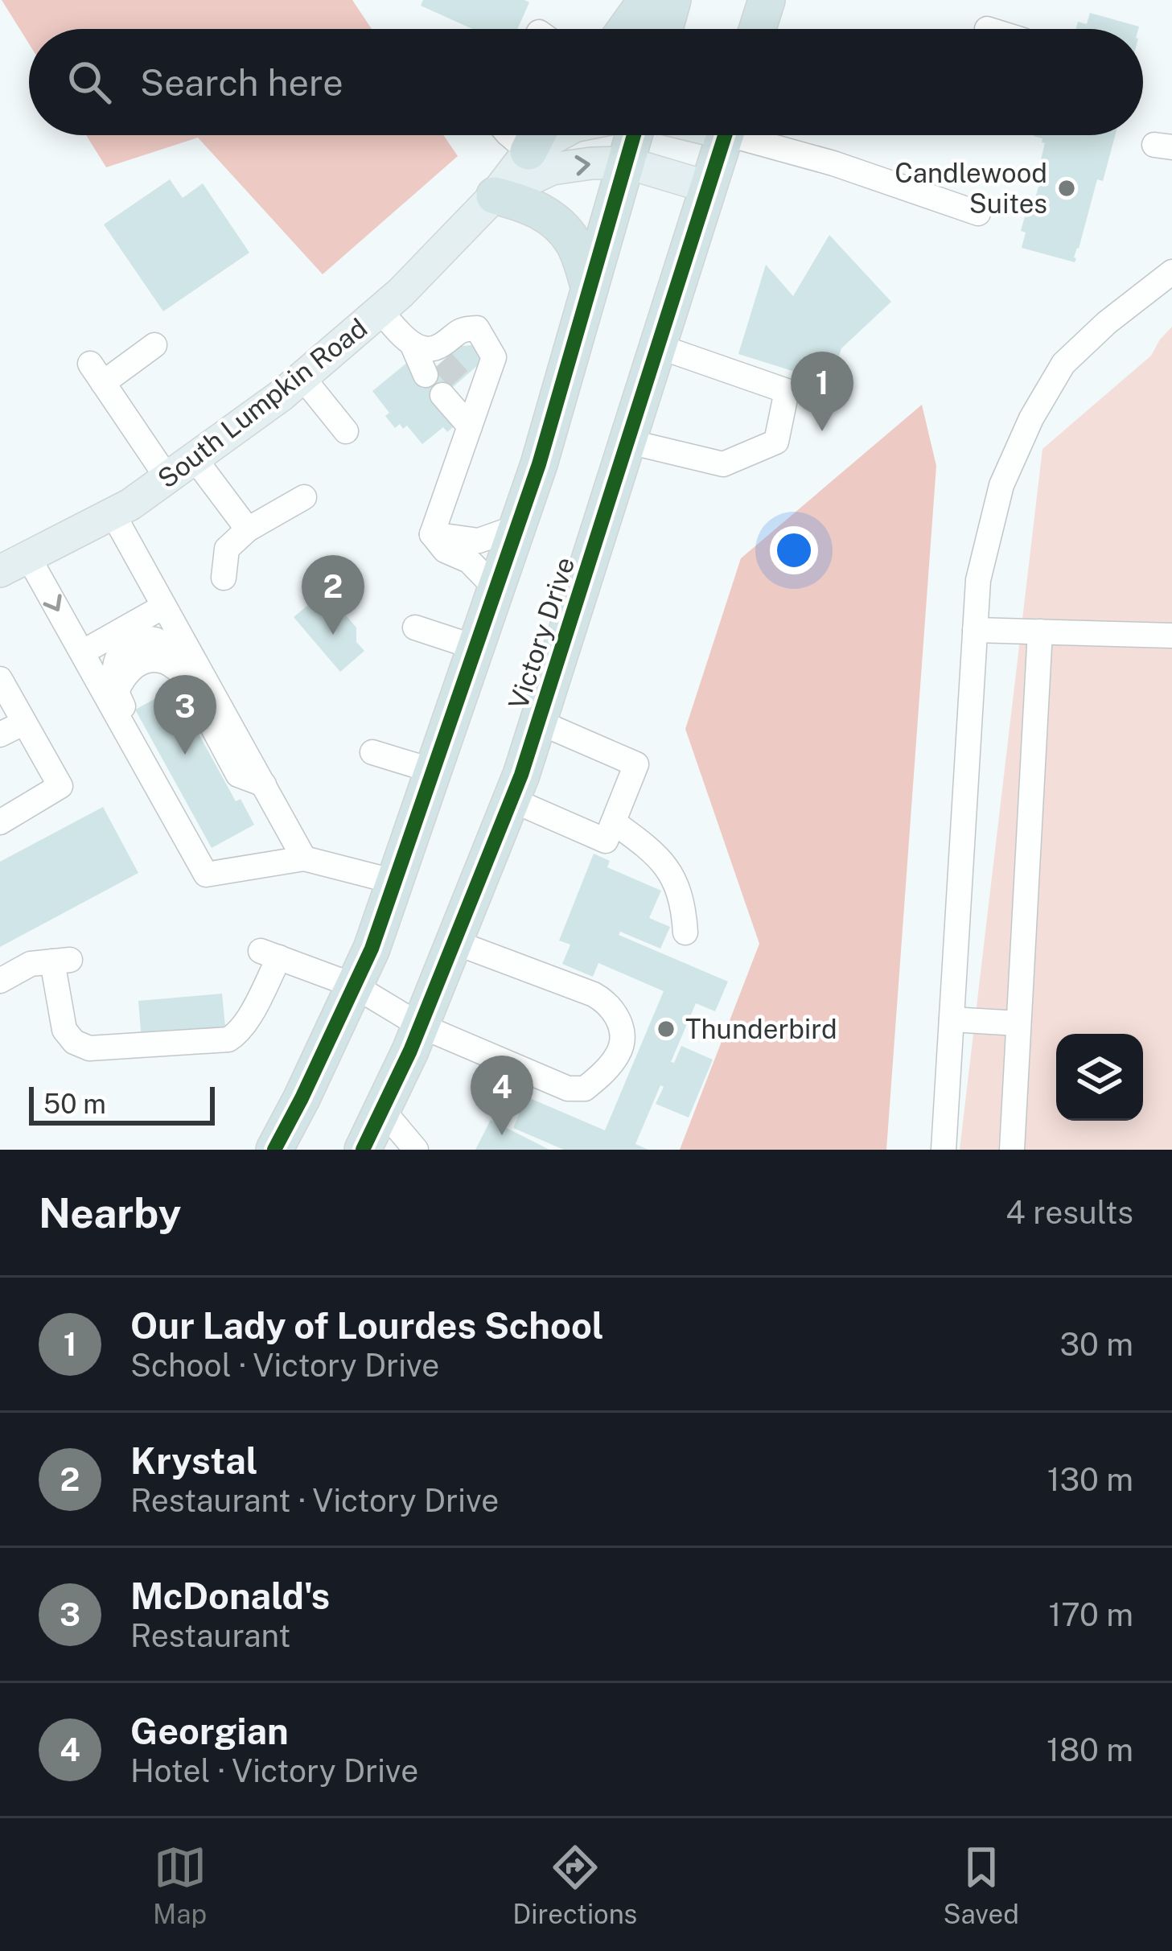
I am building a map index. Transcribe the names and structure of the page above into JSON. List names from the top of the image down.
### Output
{
  "streets": {
    "highway": ["Victory Drive"],
    "main road": ["South Lumpkin Road"]
  },
  "crossings": [
    ["South Lumpkin Road", "Victory Drive"]
  ],
  "places": ["Candlewood Suites", "Thunderbird"],
  "scale_bar": "50 m",
  "page": {
    "search": "Search here",
    "pins": [
      "1",
      "2",
      "3",
      "4"
    ],
    "scale": "50 m",
    "heading": ["Nearby", "4 results"],
    "list": [
      {
        "mark": "1",
        "name": "Our Lady of Lourdes School",
        "note": "School · Victory Drive",
        "value": "30 m"
      },
      {
        "mark": "2",
        "name": "Krystal",
        "note": "Restaurant · Victory Drive",
        "value": "130 m"
      },
      {
        "mark": "3",
        "name": "McDonald's",
        "note": "Restaurant",
        "value": "170 m"
      },
      {
        "mark": "4",
        "name": "Georgian",
        "note": "Hotel · Victory Drive",
        "value": "180 m"
      }
    ],
    "nav": ["Map", "Directions", "Saved"]
  }
}
